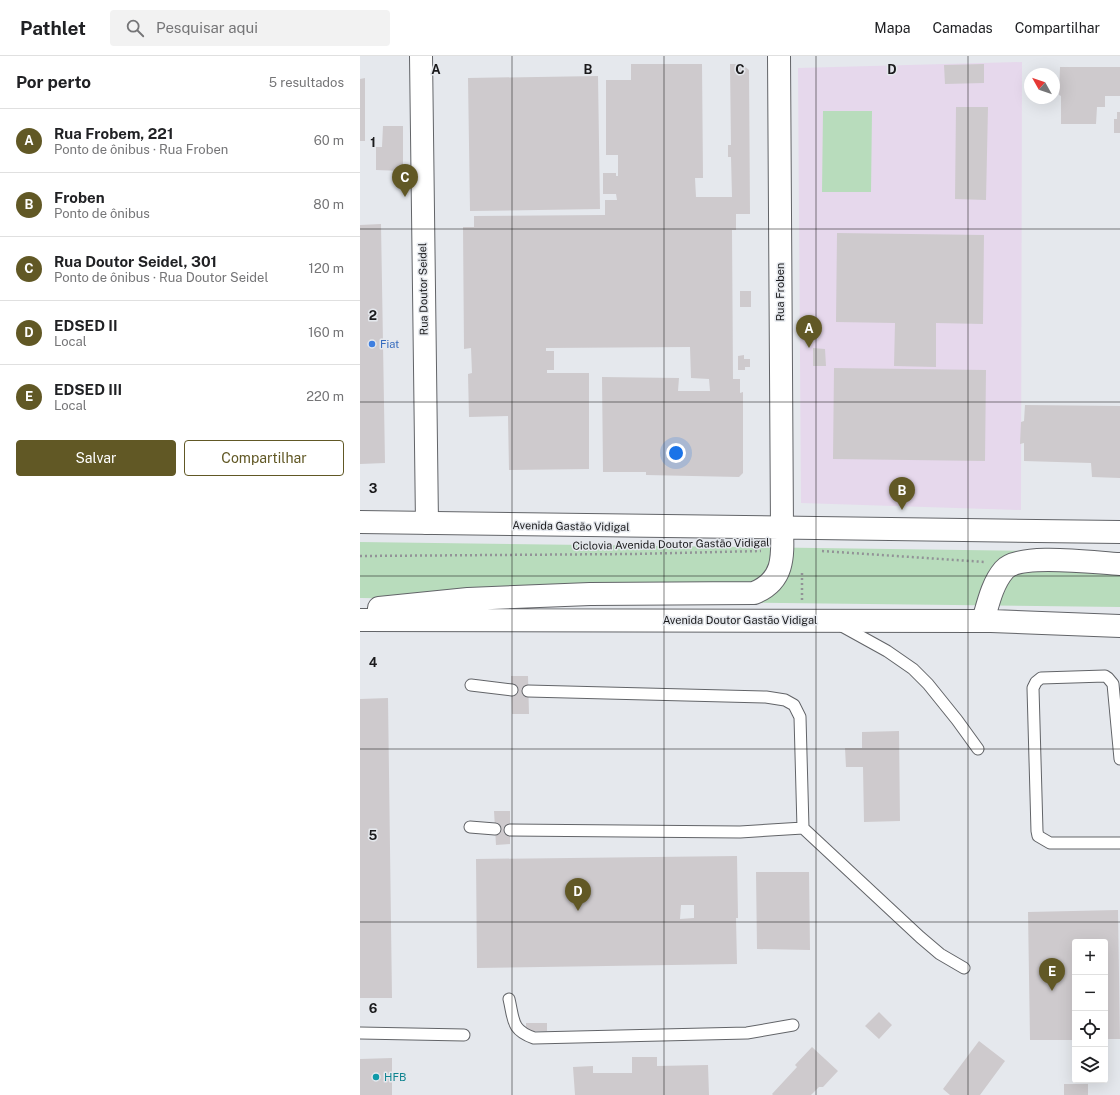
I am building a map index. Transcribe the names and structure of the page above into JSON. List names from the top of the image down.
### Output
{
  "streets": {
    "main road": [
      "Rua Doutor Seidel",
      "Rua Froben",
      "Avenida Gastão Vidigal",
      "Avenida Doutor Gastão Vidigal"
    ],
    "path": ["Ciclovia Avenida Doutor Gastão Vidigal"]
  },
  "crossings": [
    ["Rua Doutor Seidel", "Avenida Gastão Vidigal"],
    ["Rua Froben", "Avenida Gastão Vidigal"],
    ["Rua Froben", "Ciclovia Avenida Doutor Gastão Vidigal"]
  ],
  "places": ["Fiat", "HFB"],
  "north": "top left",
  "page": {
    "header": "Pathlet",
    "search": "Pesquisar aqui",
    "nav": ["Mapa", "Camadas", "Compartilhar"],
    "heading": ["Por perto", "5 resultados"],
    "list": [
      {
        "mark": "A",
        "name": "Rua Frobem, 221",
        "note": "Ponto de ônibus · Rua Froben",
        "value": "60 m"
      },
      {
        "mark": "B",
        "name": "Froben",
        "note": "Ponto de ônibus",
        "value": "80 m"
      },
      {
        "mark": "C",
        "name": "Rua Doutor Seidel, 301",
        "note": "Ponto de ônibus · Rua Doutor Seidel",
        "value": "120 m"
      },
      {
        "mark": "D",
        "name": "EDSED II",
        "note": "Local",
        "value": "160 m"
      },
      {
        "mark": "E",
        "name": "EDSED III",
        "note": "Local",
        "value": "220 m"
      }
    ],
    "pins": [
      "C",
      "A",
      "B",
      "D",
      "E"
    ],
    "buttons": ["Salvar", "Compartilhar"],
    "map_buttons": ["+", "−"]
  },
  "grid": {
    "columns": [
      "A",
      "B",
      "C",
      "D"
    ],
    "rows": [
      "1",
      "2",
      "3",
      "4",
      "5",
      "6"
    ]
  }
}
